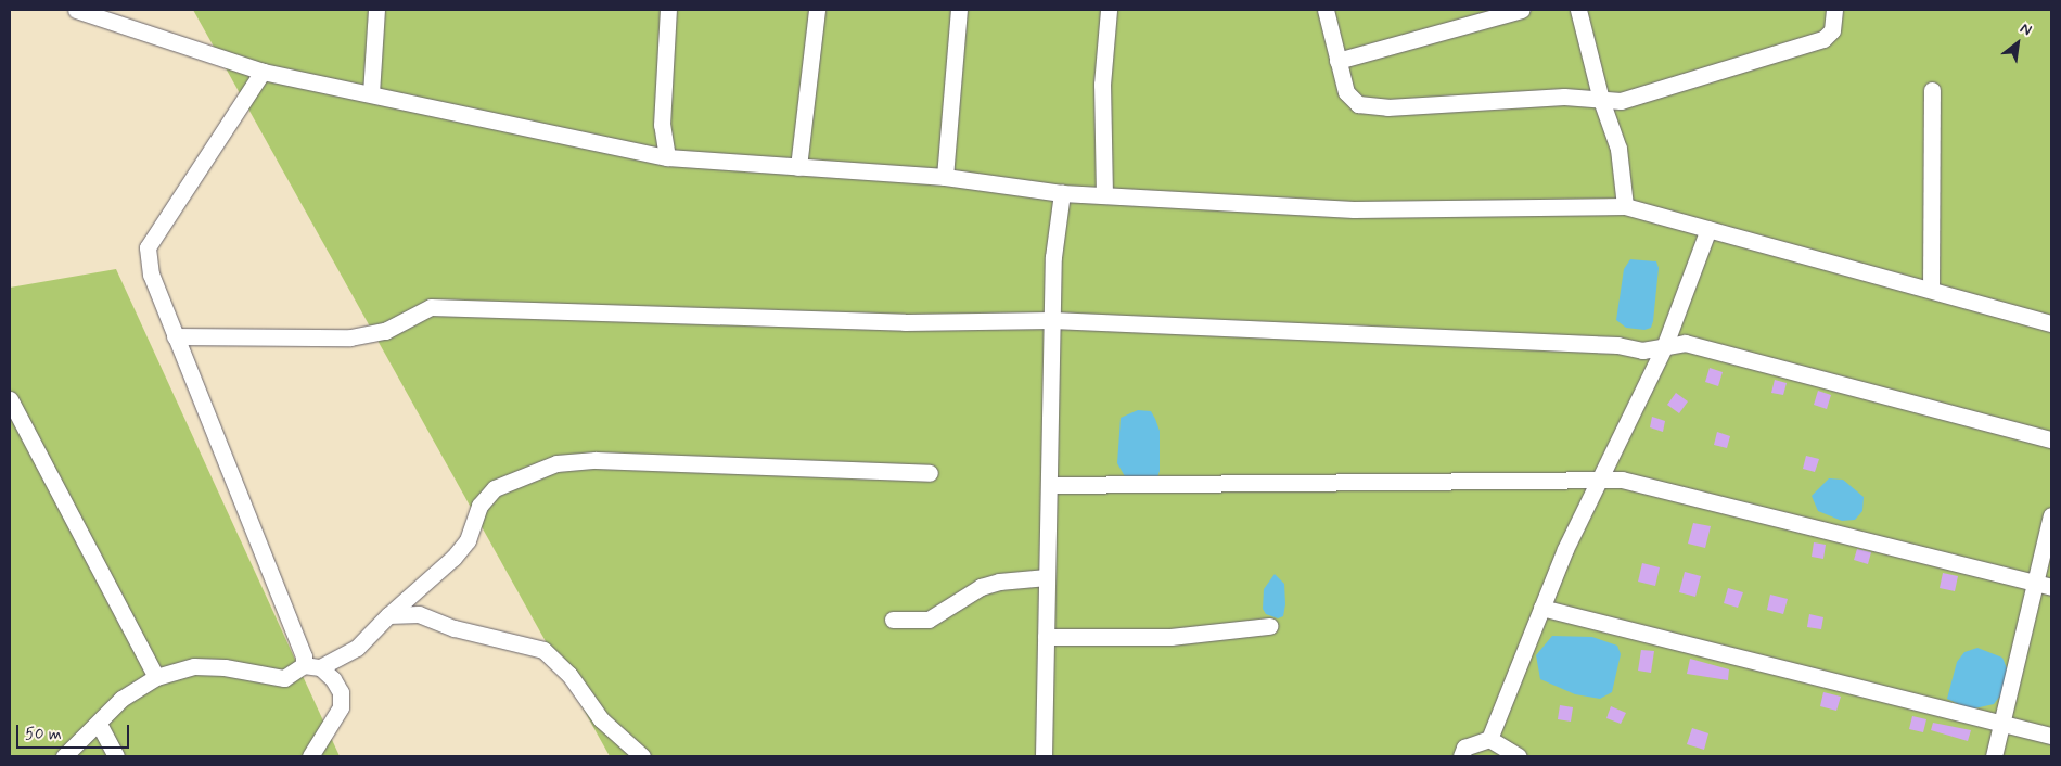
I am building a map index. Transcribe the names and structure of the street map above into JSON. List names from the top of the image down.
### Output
{
  "scale_bar": "50 m",
  "north": "top right"
}
